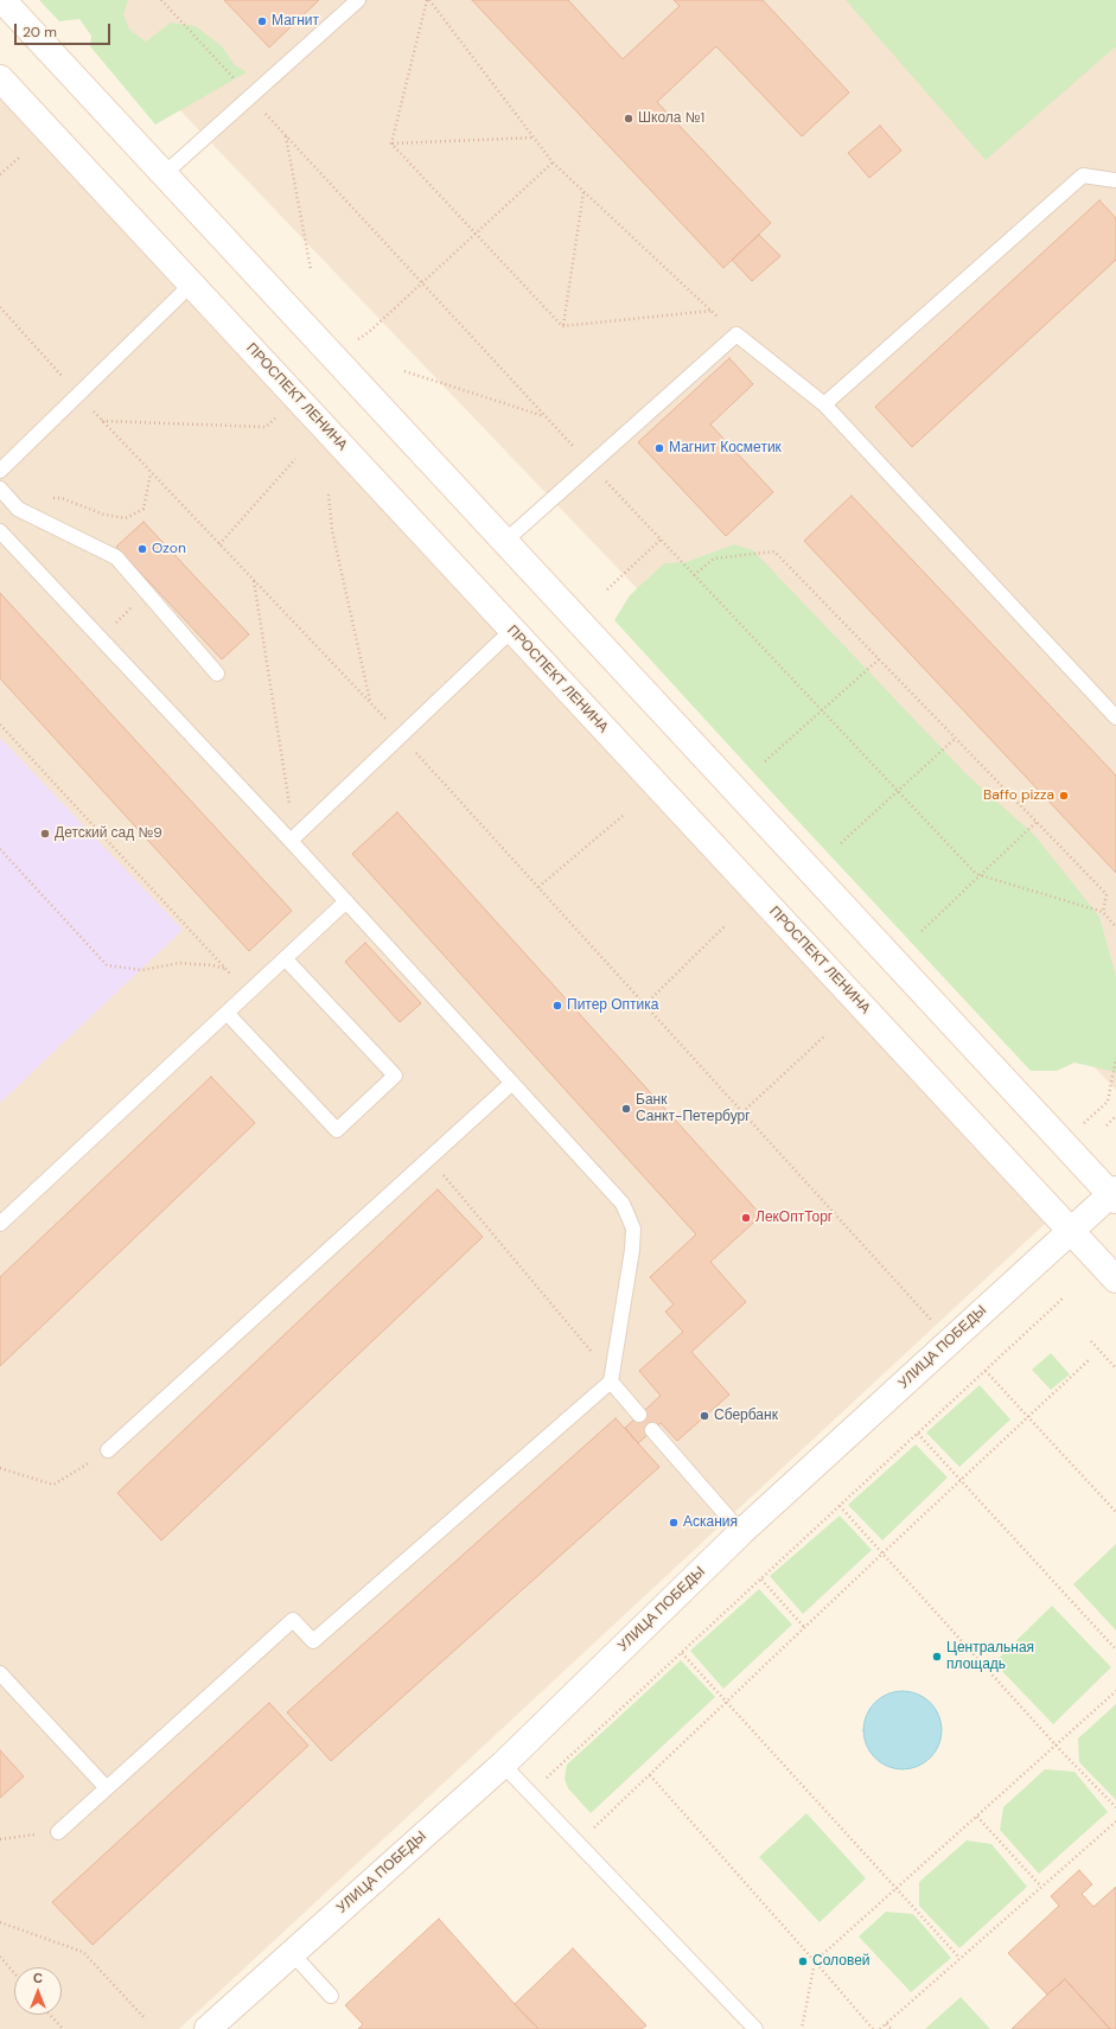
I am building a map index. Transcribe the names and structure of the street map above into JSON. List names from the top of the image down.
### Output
{
  "streets": {
    "main road": ["ПРОСПЕКТ ЛЕНИНА", "УЛИЦА ПОБЕДЫ"]
  },
  "crossings": [
    ["ПРОСПЕКТ ЛЕНИНА", "УЛИЦА ПОБЕДЫ"]
  ],
  "places": [
    "Магнит",
    "Школа №1",
    "Магнит Косметик",
    "Ozon",
    "Baffo pizza",
    "Детский сад №9",
    "Питер Оптика",
    "Банк Санкт-Петербург",
    "ЛекОптТорг",
    "Сбербанк",
    "Аскания",
    "Центральная площадь",
    "Соловей"
  ],
  "scale_bar": "20 m",
  "north": "top"
}
